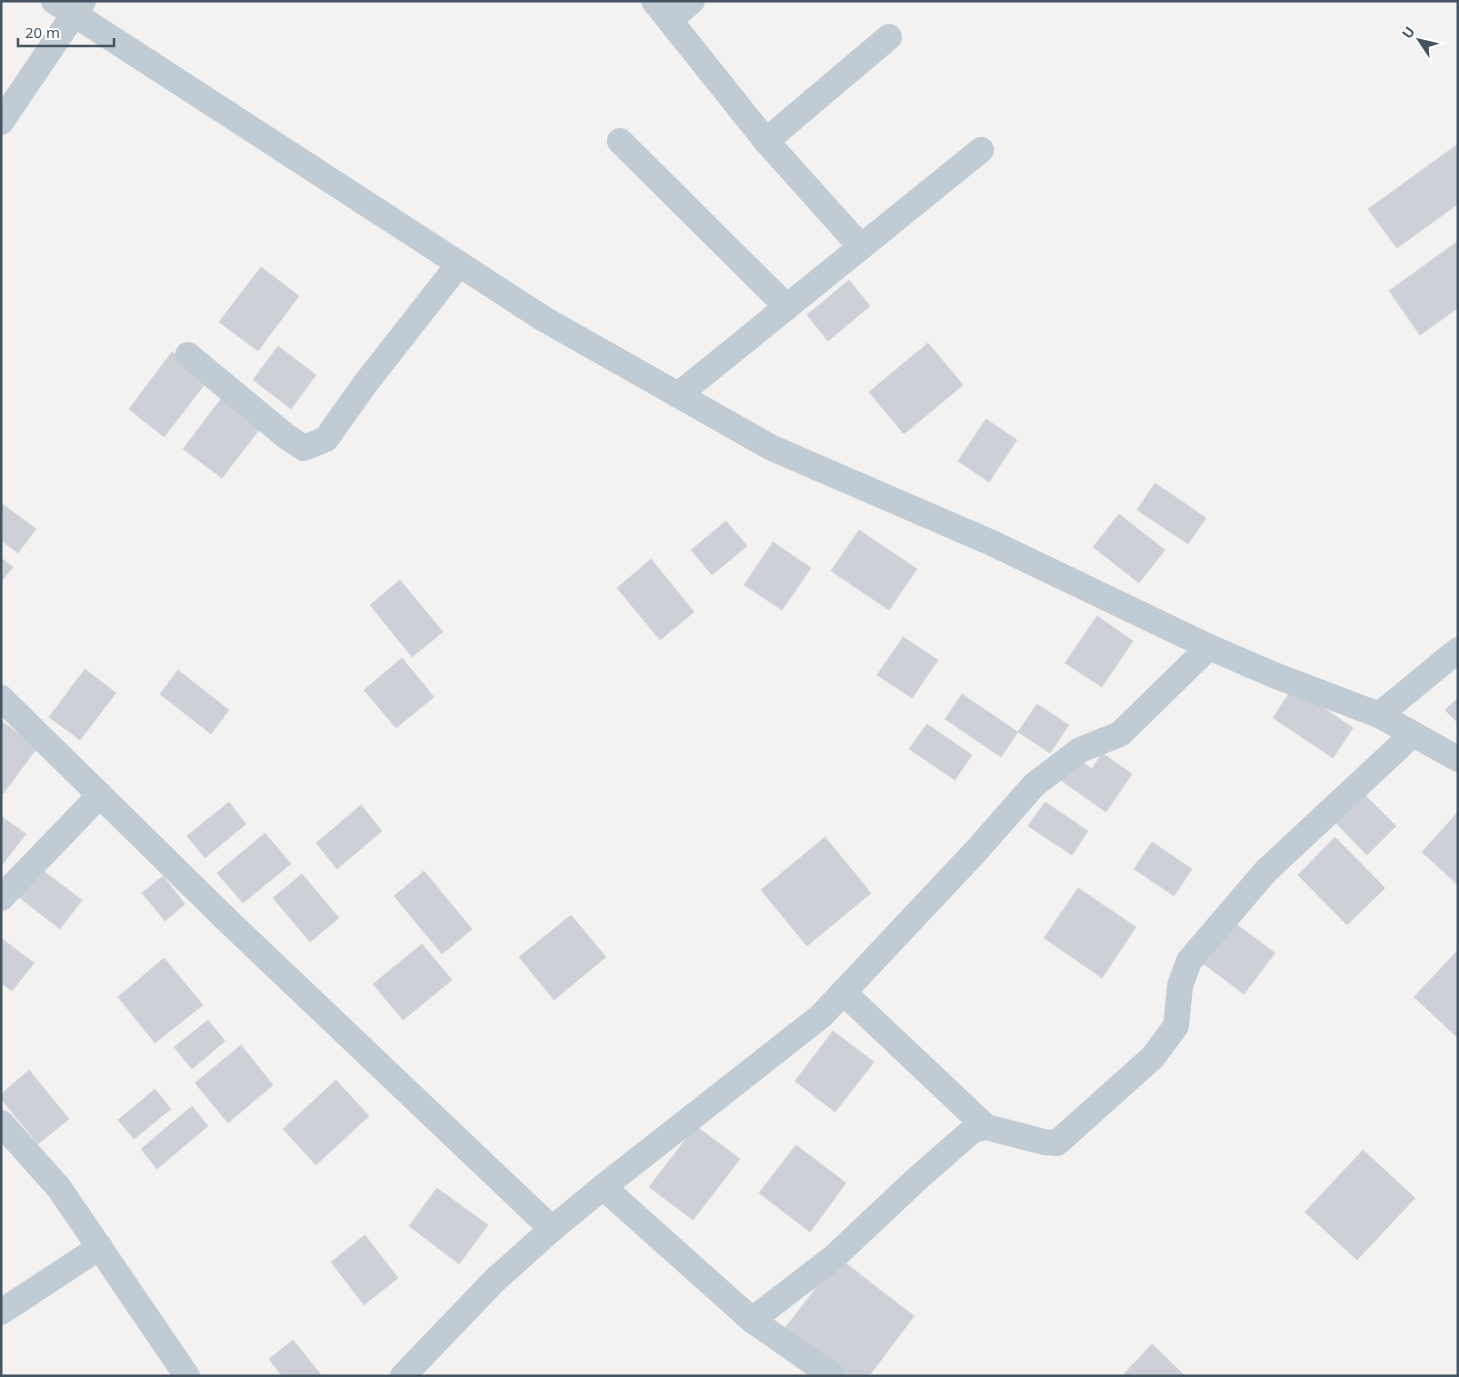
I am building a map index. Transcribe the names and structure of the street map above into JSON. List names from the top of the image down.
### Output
{
  "scale_bar": "20 m",
  "north": "top left"
}
